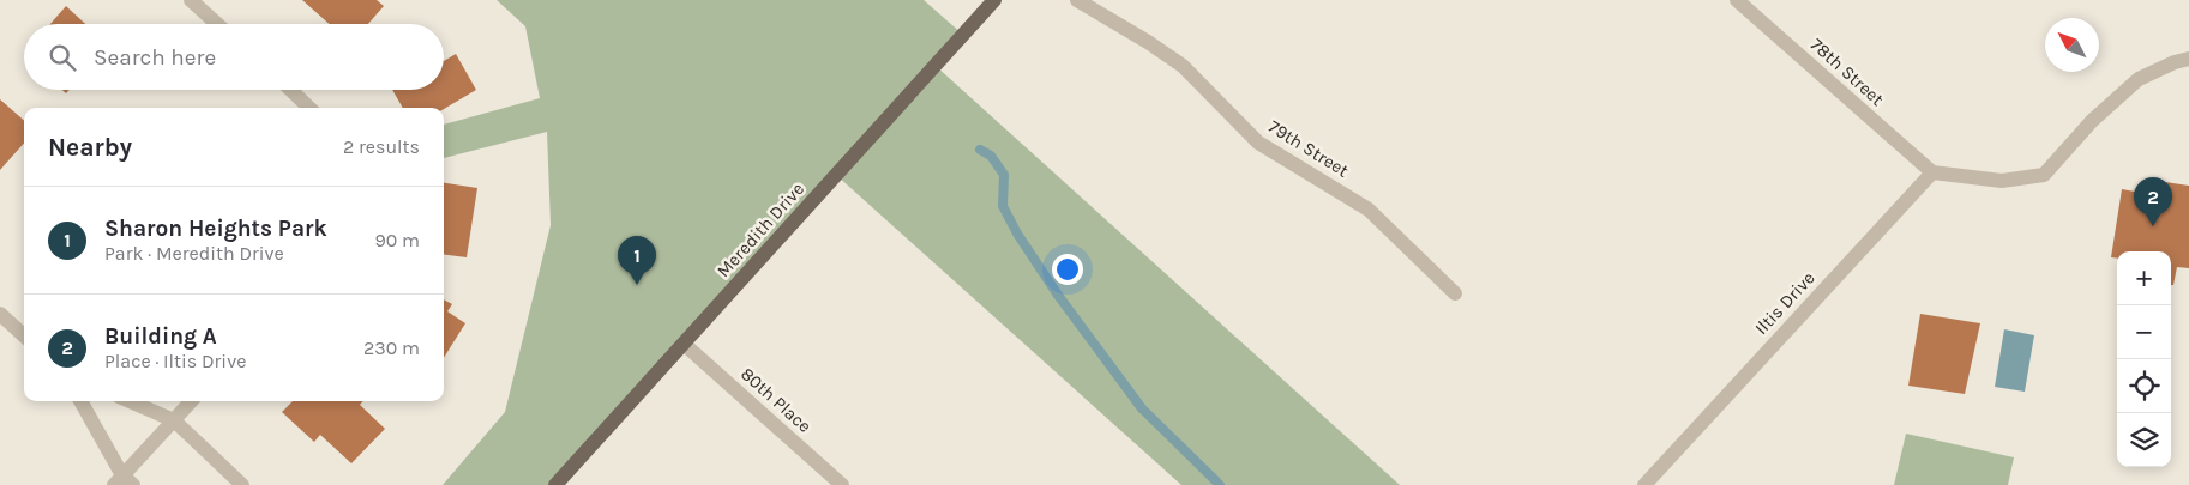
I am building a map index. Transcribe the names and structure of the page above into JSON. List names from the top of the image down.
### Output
{
  "streets": {
    "main road": ["Meredith Drive"],
    "street": [
      "78th Street",
      "79th Street",
      "Iltis Drive",
      "80th Place"
    ]
  },
  "crossings": [
    ["78th Street", "Iltis Drive"],
    ["Meredith Drive", "80th Place"]
  ],
  "north": "top left",
  "page": {
    "search": "Search here",
    "heading": ["Nearby", "2 results"],
    "pins": ["2", "1"],
    "list": [
      {
        "mark": "1",
        "name": "Sharon Heights Park",
        "note": "Park · Meredith Drive",
        "value": "90 m"
      },
      {
        "mark": "2",
        "name": "Building A",
        "note": "Place · Iltis Drive",
        "value": "230 m"
      }
    ],
    "map_buttons": ["+", "−"]
  }
}
